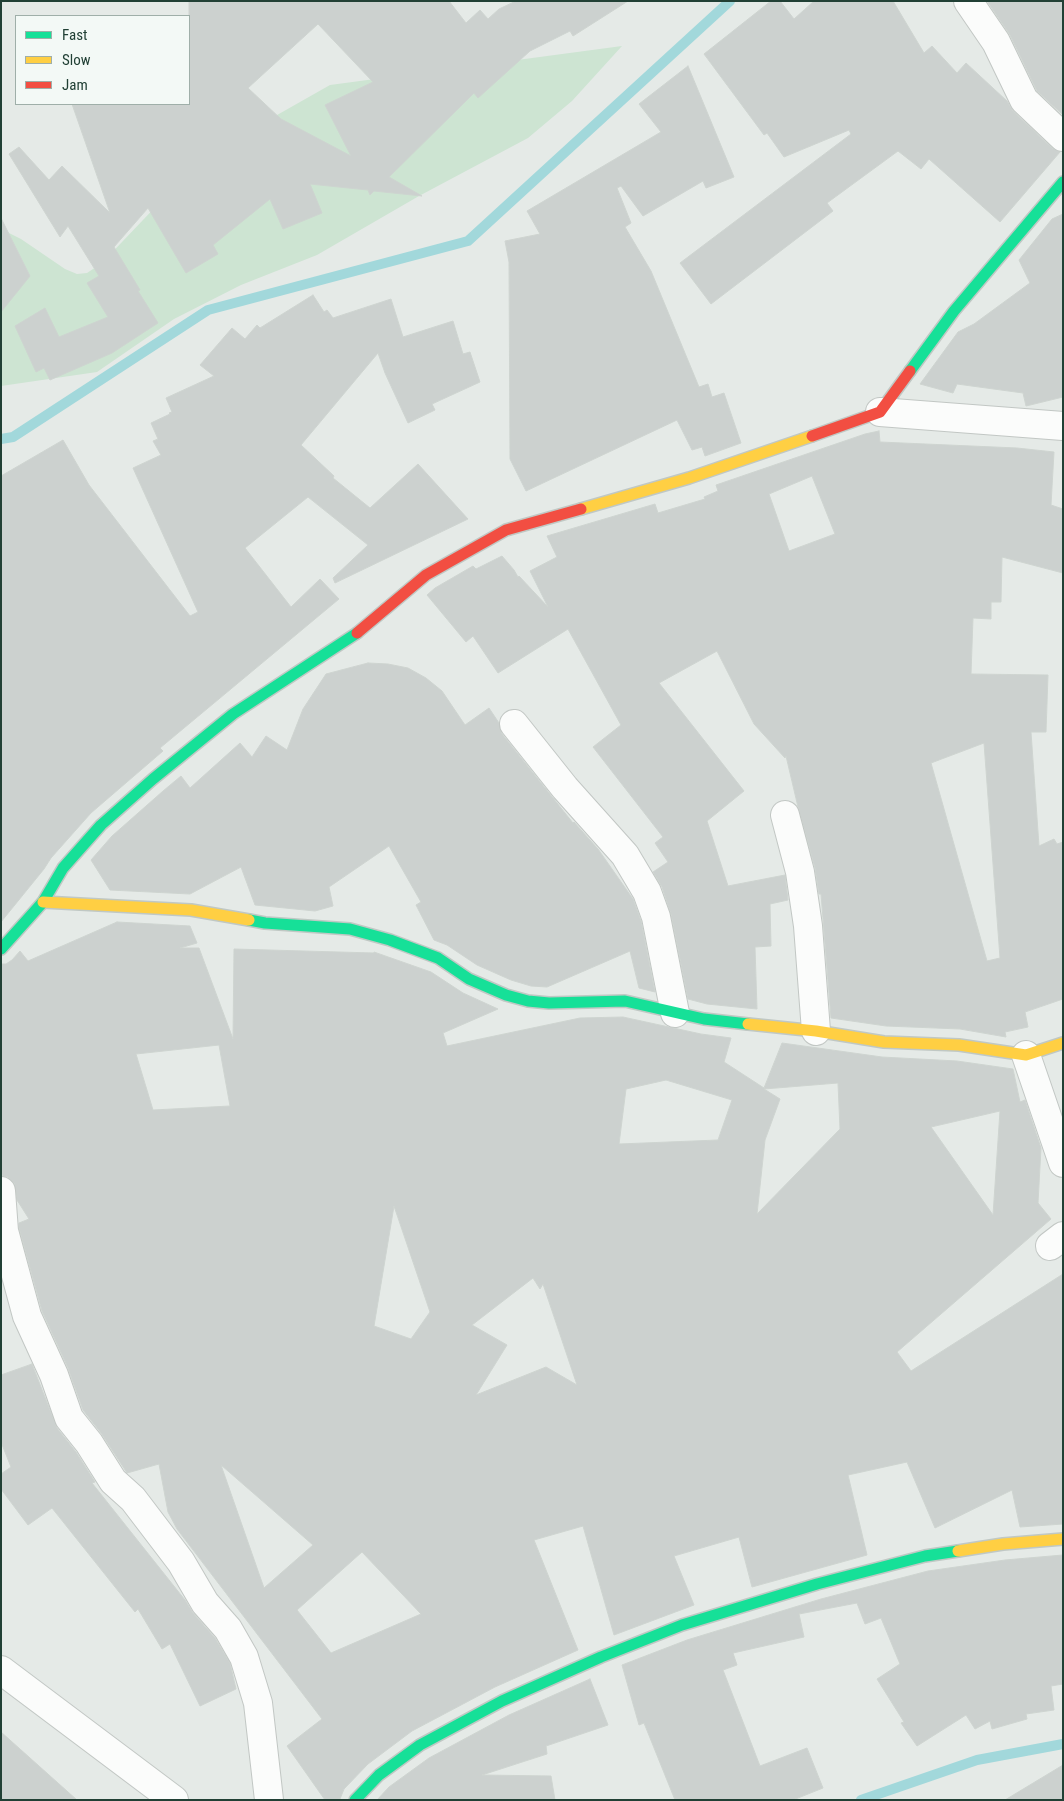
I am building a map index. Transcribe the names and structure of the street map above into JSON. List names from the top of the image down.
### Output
{
  "legend": ["Fast", "Slow", "Jam"]
}
